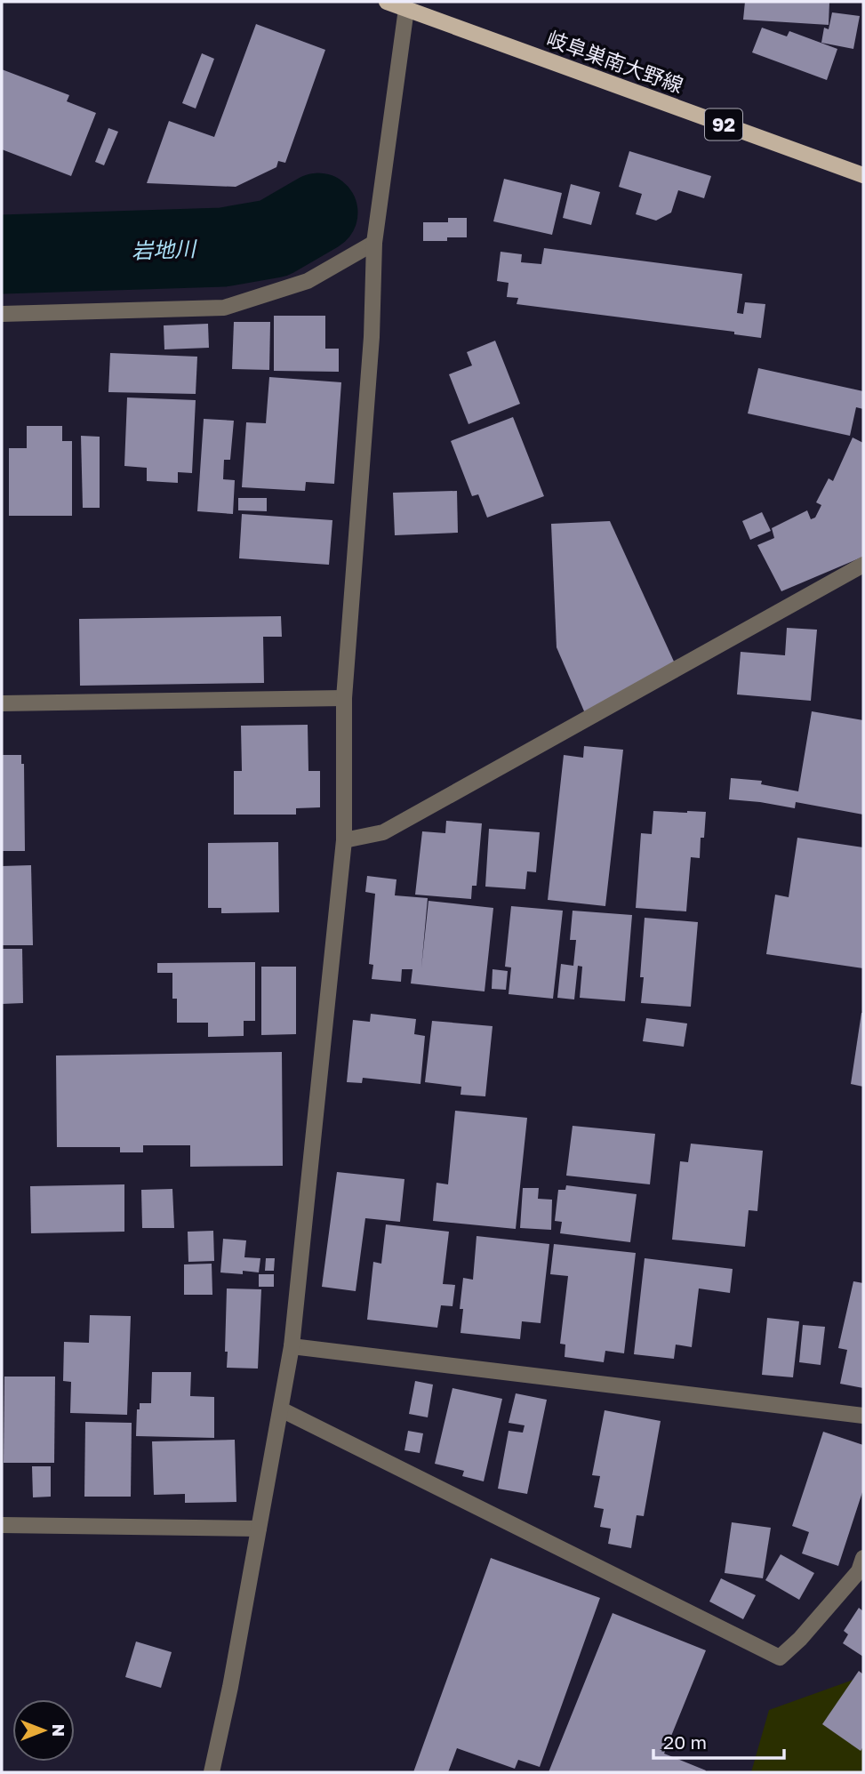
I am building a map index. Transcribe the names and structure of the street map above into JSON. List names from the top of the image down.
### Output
{
  "streets": {
    "main road": ["岐阜巣南大野線", "92"]
  },
  "water": ["岩地川"],
  "scale_bar": "20 m",
  "north": "right"
}
